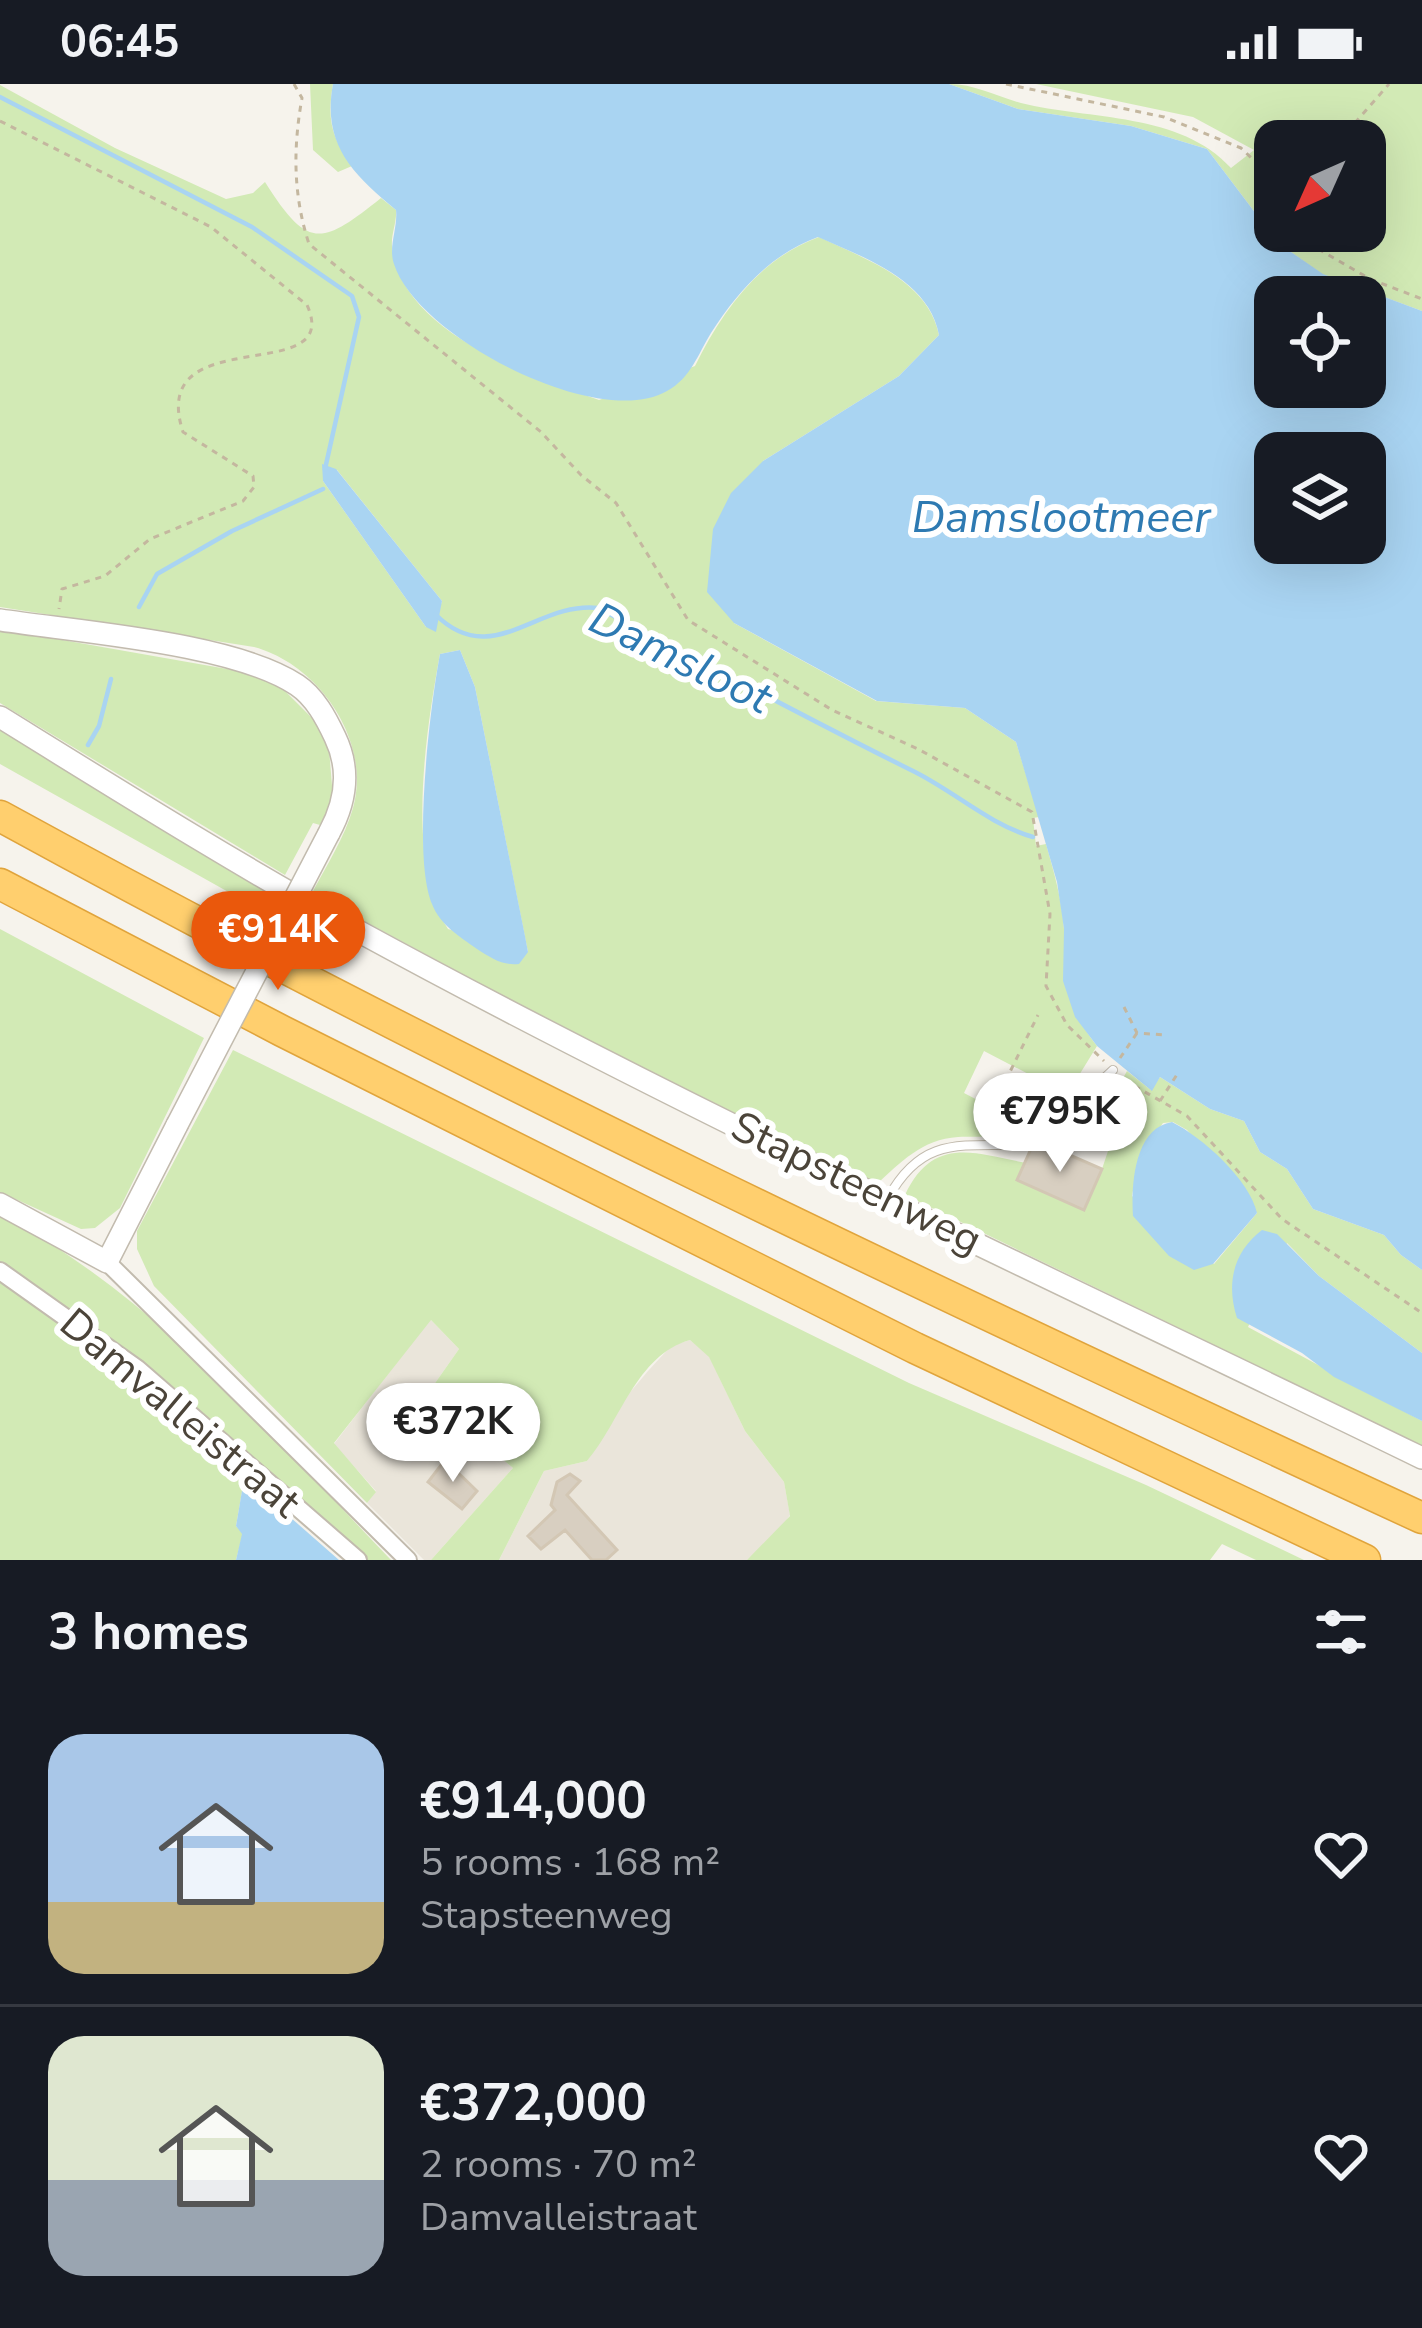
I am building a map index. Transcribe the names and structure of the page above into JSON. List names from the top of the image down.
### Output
{
  "streets": {
    "street": ["Stapsteenweg", "Damvalleistraat"]
  },
  "water": ["Damslootmeer", "Damsloot"],
  "north": "bottom left",
  "page": {
    "status": "06:45",
    "price": ["€914K", "€795K", "€372K"],
    "heading": "3 homes",
    "list": [
      {
        "name": "€914,000",
        "note": "5 rooms · 168 m² · Stapsteenweg"
      },
      {
        "name": "€372,000",
        "note": "2 rooms · 70 m² · Damvalleistraat"
      }
    ]
  }
}
